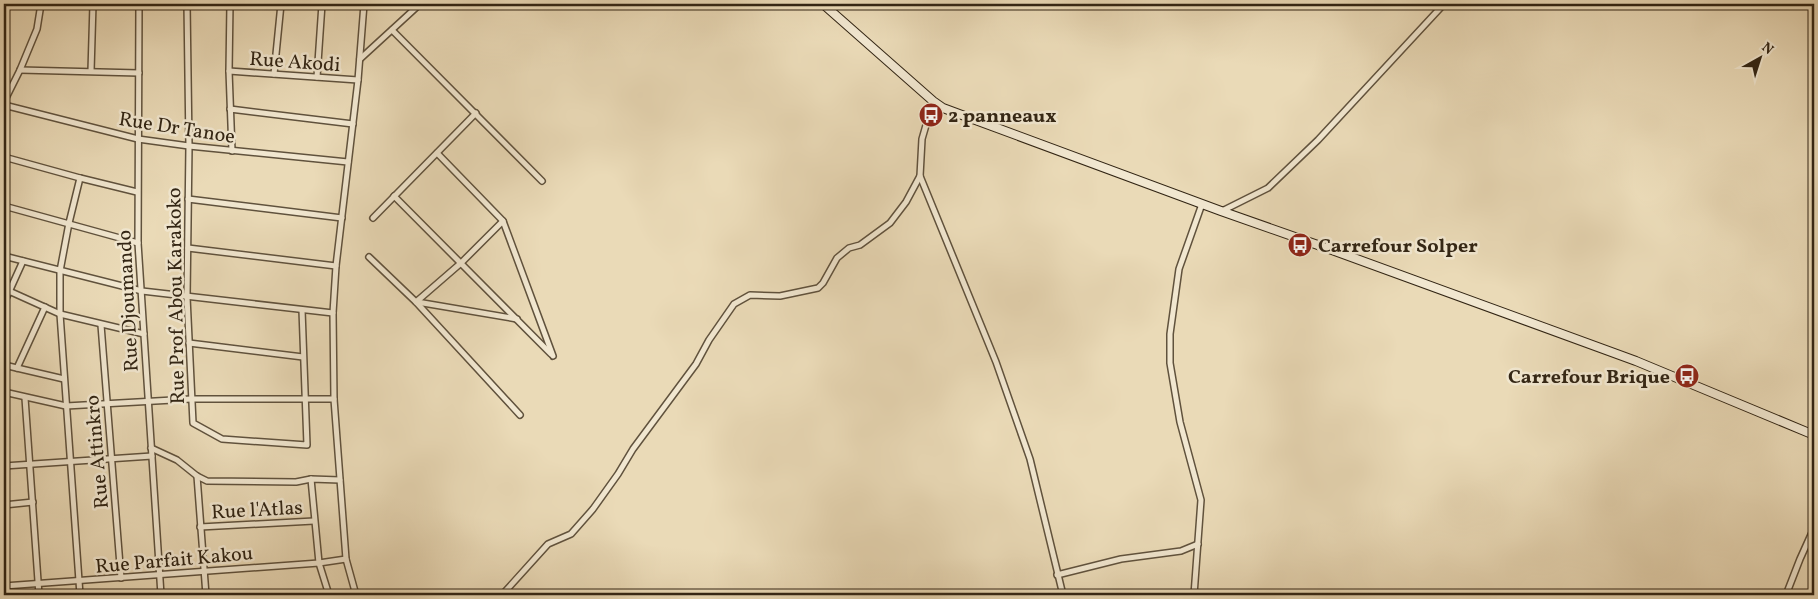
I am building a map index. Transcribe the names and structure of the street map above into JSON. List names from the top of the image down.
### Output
{
  "streets": {
    "street": [
      "Rue Akodi",
      "Rue Dr Tanoe",
      "Rue Prof Abou Karakoko",
      "Rue Djoumando",
      "Rue Attinkro",
      "Rue l'Atlas",
      "Rue Parfait Kakou"
    ]
  },
  "crossings": [
    ["Rue Dr Tanoe", "Rue Prof Abou Karakoko"],
    ["Rue Dr Tanoe", "Rue Djoumando"],
    ["Rue Djoumando", "Rue Parfait Kakou"],
    ["Rue Attinkro", "Rue Parfait Kakou"]
  ],
  "places": {
    "bus stop": ["2 panneaux", "Carrefour Solper", "Carrefour Brique"]
  },
  "north": "top right"
}
